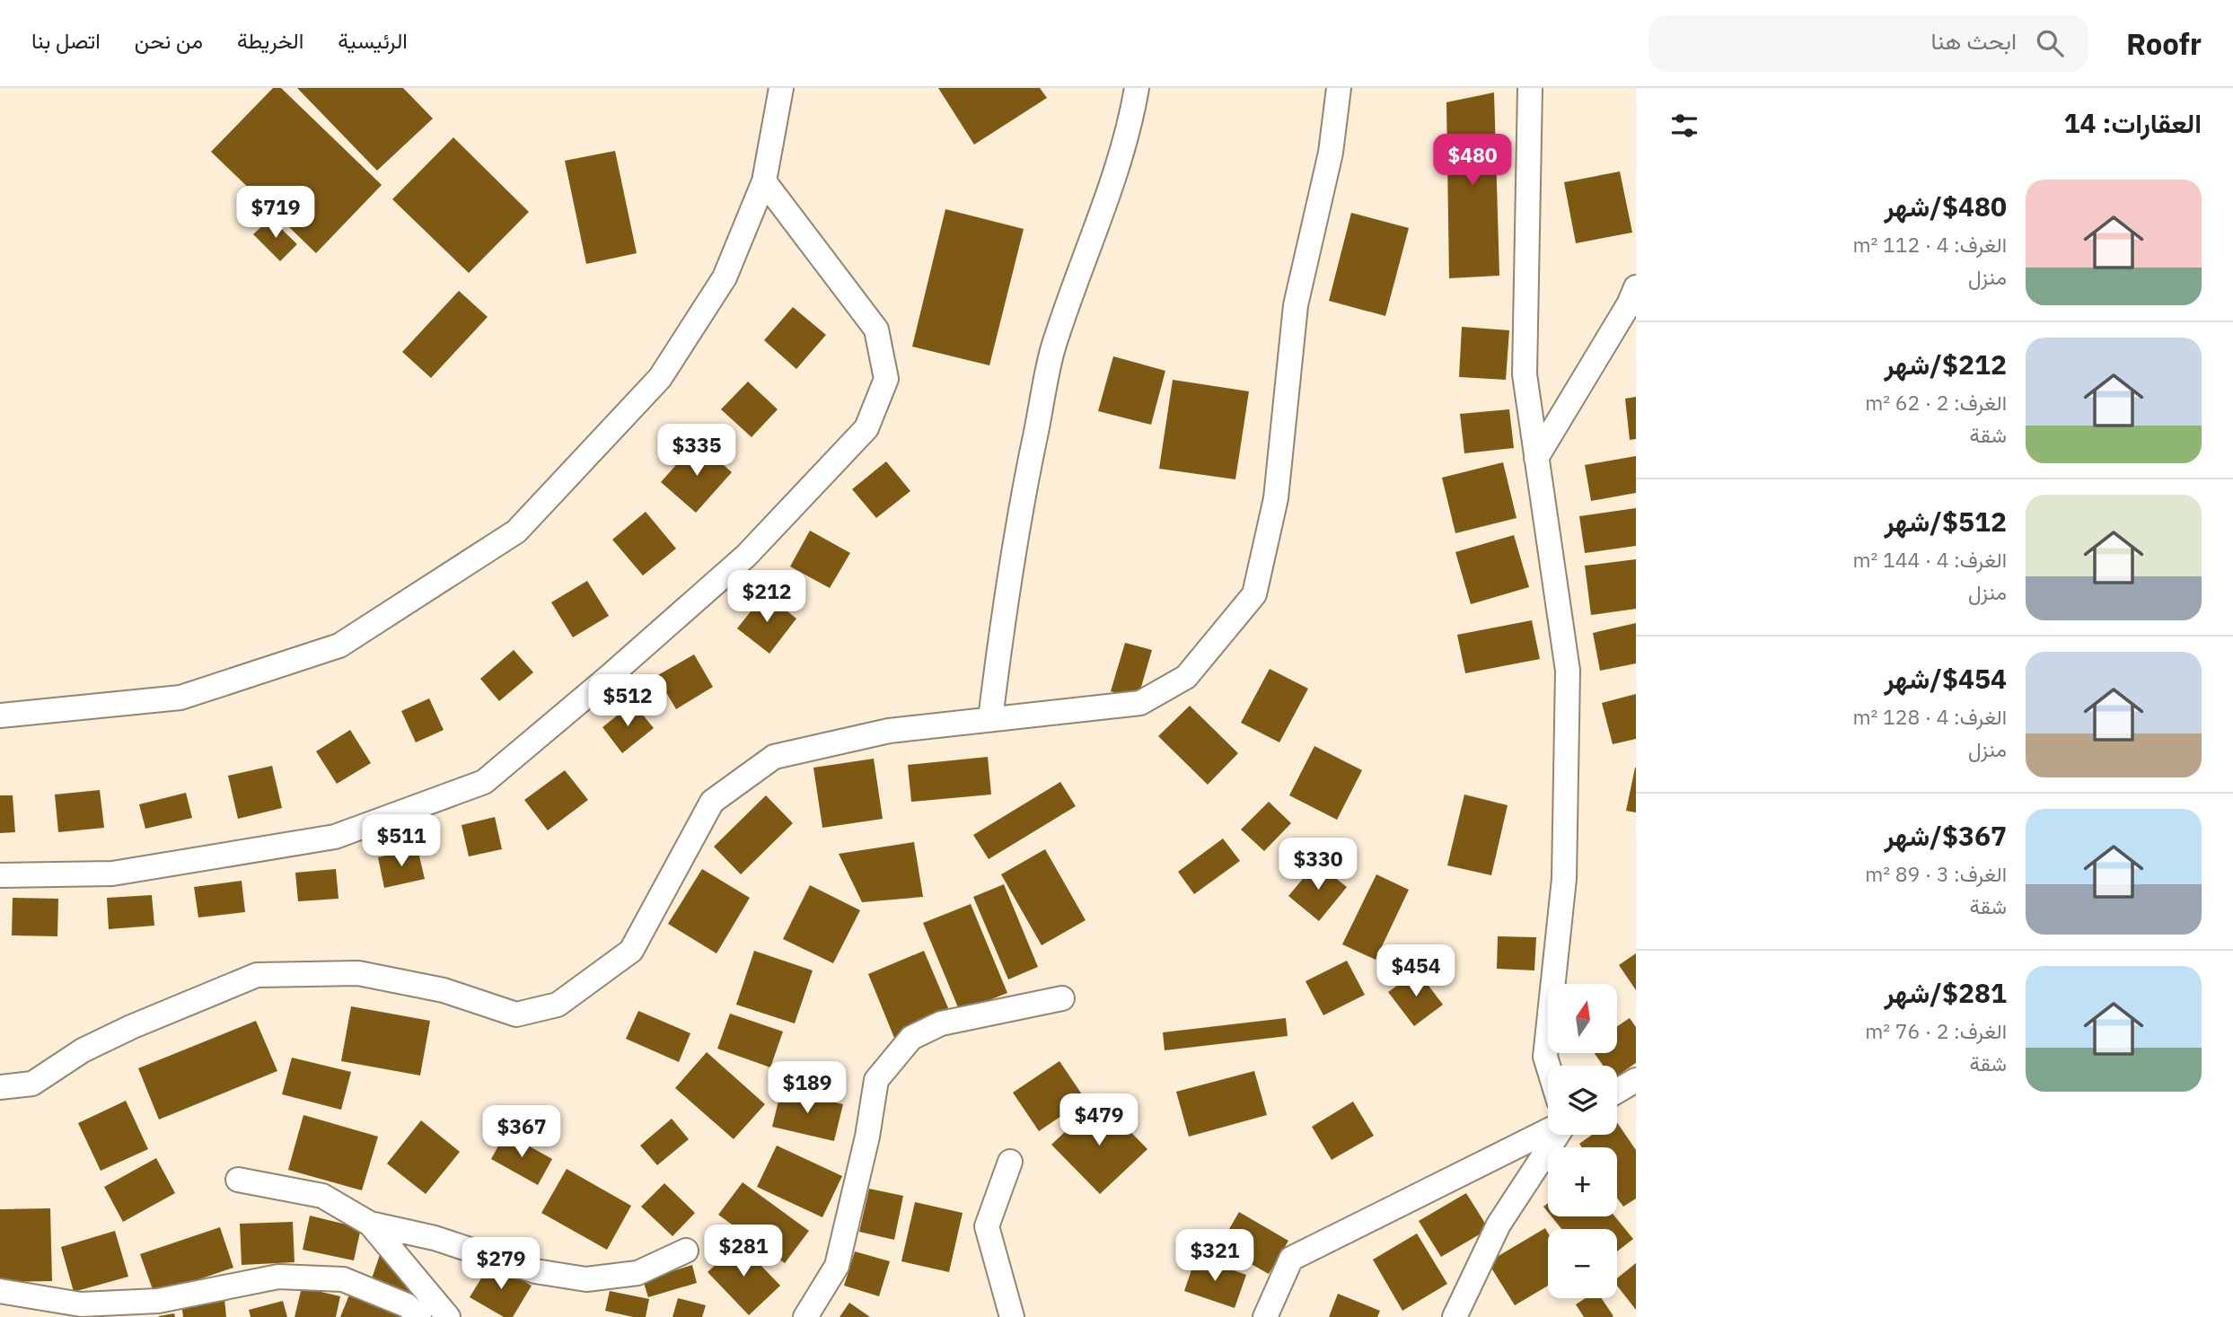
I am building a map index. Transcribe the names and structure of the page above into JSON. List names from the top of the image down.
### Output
{
  "north": "top",
  "page": {
    "header": "Roofr",
    "search": "ابحث هنا",
    "nav": [
      "الرئيسية",
      "الخريطة",
      "من نحن",
      "اتصل بنا"
    ],
    "heading": "العقارات: 14",
    "price": [
      "$480",
      "$719",
      "$335",
      "$212",
      "$512",
      "$511",
      "$330",
      "$454",
      "$189",
      "$479",
      "$367",
      "$281",
      "$321",
      "$279"
    ],
    "list": [
      {
        "name": "$480/شهر",
        "note": "الغرف: 4 · 112 m² · منزل"
      },
      {
        "name": "$212/شهر",
        "note": "الغرف: 2 · 62 m² · شقة"
      },
      {
        "name": "$512/شهر",
        "note": "الغرف: 4 · 144 m² · منزل"
      },
      {
        "name": "$454/شهر",
        "note": "الغرف: 4 · 128 m² · منزل"
      },
      {
        "name": "$367/شهر",
        "note": "الغرف: 3 · 89 m² · شقة"
      },
      {
        "name": "$281/شهر",
        "note": "الغرف: 2 · 76 m² · شقة"
      }
    ],
    "map_buttons": ["+", "−"]
  }
}
